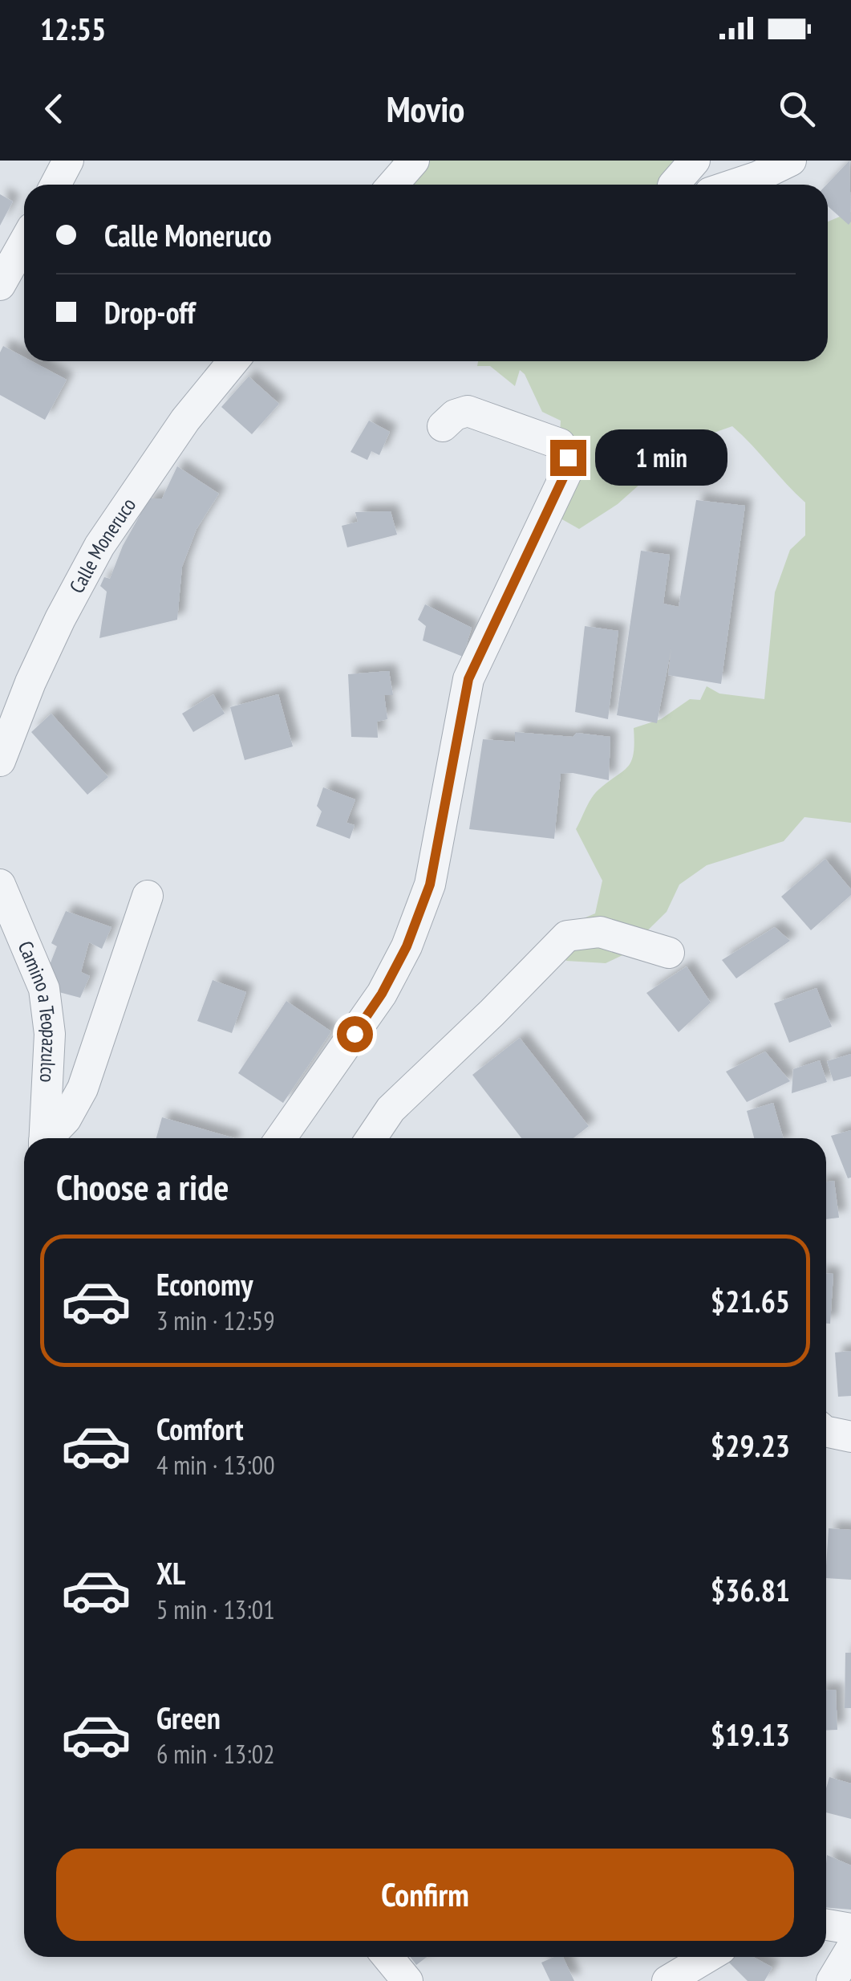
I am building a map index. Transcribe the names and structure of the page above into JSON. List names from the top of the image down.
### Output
{
  "streets": {
    "street": ["Calle Moneruco", "Camino a Teopazulco"]
  },
  "page": {
    "status": "12:55",
    "header": "Movio",
    "banner": ["Calle Moneruco", "Drop-off"],
    "bubble": "1 min",
    "heading": "Choose a ride",
    "list": [
      {
        "name": "Economy",
        "note": "3 min · 12:59",
        "value": "$21.65"
      },
      {
        "name": "Comfort",
        "note": "4 min · 13:00",
        "value": "$29.23"
      },
      {
        "name": "XL",
        "note": "5 min · 13:01",
        "value": "$36.81"
      },
      {
        "name": "Green",
        "note": "6 min · 13:02",
        "value": "$19.13"
      }
    ],
    "buttons": "Confirm"
  }
}
